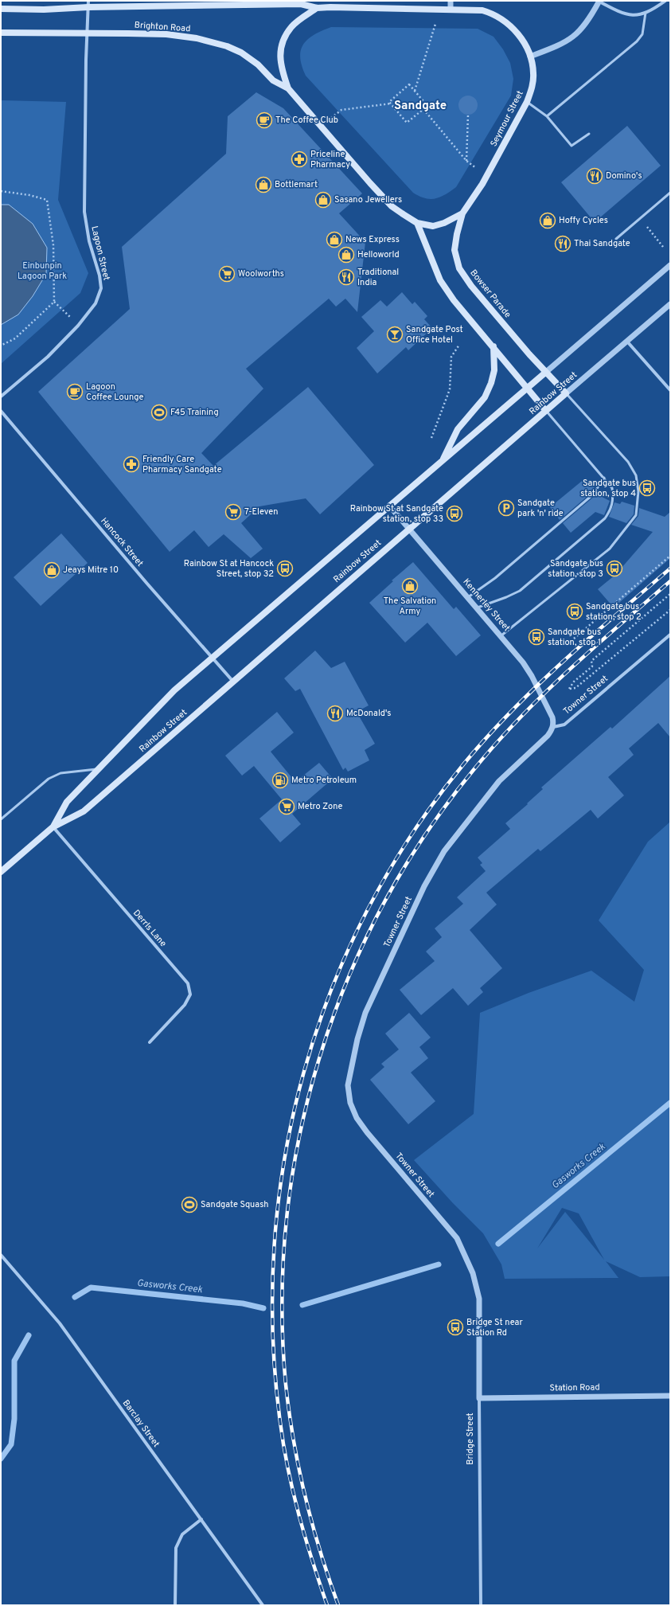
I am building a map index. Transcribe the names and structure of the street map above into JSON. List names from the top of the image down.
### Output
{
  "streets": {
    "main road": [
      "Brighton Road",
      "Seymour Street",
      "Bowser Parade",
      "Rainbow Street"
    ],
    "street": [
      "Lagoon Street",
      "Hancock Street",
      "Kennerley Street",
      "Towner Street",
      "Derrls Lane",
      "Station Road",
      "Barclay Street",
      "Bridge Street"
    ]
  },
  "crossings": [
    ["Brighton Road", "Lagoon Street"],
    ["Seymour Street", "Bowser Parade"],
    ["Bowser Parade", "Rainbow Street"],
    ["Rainbow Street", "Hancock Street"],
    ["Rainbow Street", "Kennerley Street"],
    ["Rainbow Street", "Derrls Lane"],
    ["Kennerley Street", "Towner Street"],
    ["Towner Street", "Bridge Street"],
    ["Station Road", "Bridge Street"]
  ],
  "districts": ["Sandgate"],
  "water": ["Gasworks Creek"],
  "parks": ["Einbunpin Lagoon Park"],
  "places": {
    "cafe": ["The Coffee Club", "Lagoon Coffee Lounge"],
    "pharmacy": ["Priceline Pharmacy", "Friendly Care Pharmacy Sandgate"],
    "restaurant": [
      "Domino's",
      "Thai Sandgate",
      "Traditional India",
      "McDonald's"
    ],
    "shop": [
      "Bottlemart",
      "Sasano Jewellers",
      "Hoffy Cycles",
      "News Express",
      "Helloworld",
      "Jeays Mitre 10",
      "The Salvation Army"
    ],
    "supermarket": ["Woolworths", "7-Eleven", "Metro Zone"],
    "bar": ["Sandgate Post Office Hotel"],
    "sports": ["F45 Training", "Sandgate Squash"],
    "bus stop": [
      "Sandgate bus station, stop 4",
      "Rainbow St at Sandgate station, stop 33",
      "Rainbow St at Hancock Street, stop 32",
      "Sandgate bus station, stop 3",
      "Sandgate bus station, stop 2",
      "Sandgate bus station, stop 1",
      "Bridge St near Station Rd"
    ],
    "parking": ["Sandgate park 'n' ride"],
    "fuel station": ["Metro Petroleum"]
  }
}
